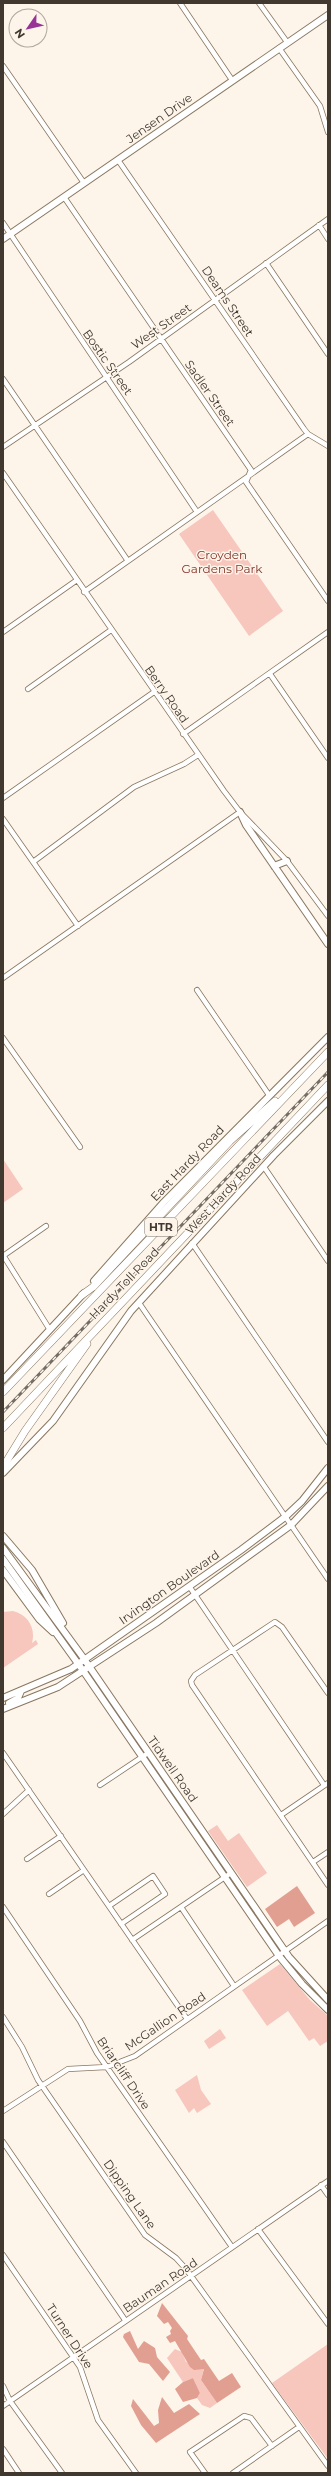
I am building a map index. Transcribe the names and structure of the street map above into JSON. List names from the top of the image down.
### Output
{
  "streets": {
    "highway": ["HTR", "Hardy Toll Road"],
    "main road": [
      "Jensen Drive",
      "East Hardy Road",
      "West Hardy Road",
      "Irvington Boulevard",
      "Tidwell Road"
    ],
    "street": [
      "Deams Street",
      "West Street",
      "Bostic Street",
      "Sadler Street",
      "Berry Road",
      "McGallion Road",
      "Briarcliff Drive",
      "Dipping Lane",
      "Bauman Road",
      "Turner Drive"
    ]
  },
  "crossings": [
    ["Jensen Drive", "Deams Street"],
    ["Jensen Drive", "Bostic Street"],
    ["Jensen Drive", "Sadler Street"],
    ["Deams Street", "West Street"],
    ["West Street", "Bostic Street"],
    ["West Street", "Sadler Street"],
    ["Irvington Boulevard", "Tidwell Road"],
    ["Tidwell Road", "McGallion Road"],
    ["McGallion Road", "Briarcliff Drive"],
    ["McGallion Road", "Dipping Lane"],
    ["Briarcliff Drive", "Bauman Road"],
    ["Dipping Lane", "Bauman Road"],
    ["Bauman Road", "Turner Drive"]
  ],
  "parks": ["Croyden Gardens Park"],
  "north": "bottom left"
}
